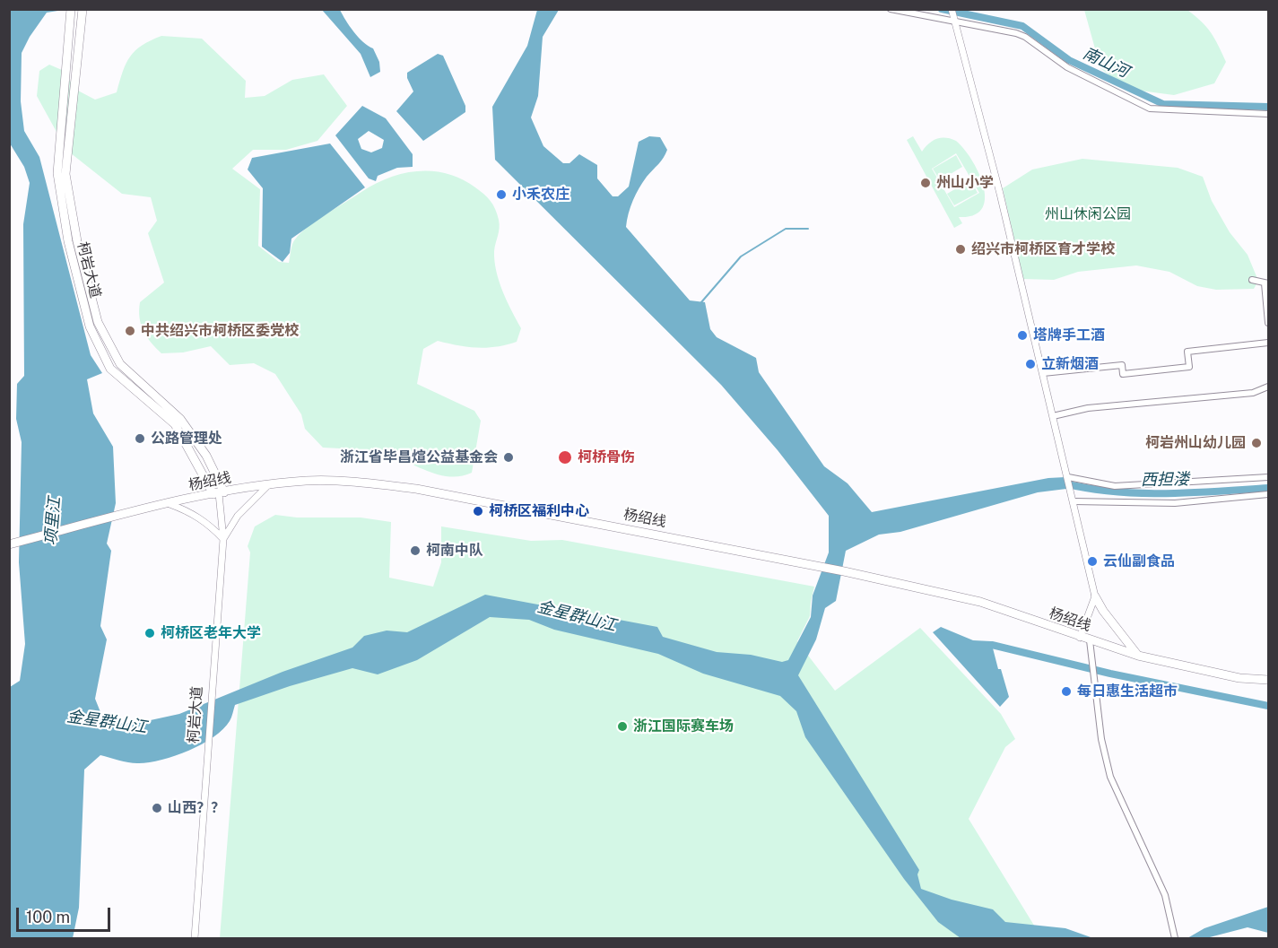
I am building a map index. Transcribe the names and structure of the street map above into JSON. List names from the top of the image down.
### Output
{
  "streets": {
    "main road": ["柯岩大道", "杨绍线"]
  },
  "crossings": [
    ["柯岩大道", "杨绍线"]
  ],
  "water": [
    "南山河",
    "西担溇",
    "项里江",
    "金星群山江"
  ],
  "parks": ["州山休闲公园"],
  "places": [
    "州山小学",
    "小禾农庄",
    "绍兴市柯桥区育才学校",
    "中共绍兴市柯桥区委党校",
    "塔牌手工酒",
    "立新烟酒",
    "公路管理处",
    "柯岩州山幼儿园",
    "浙江省毕昌煊公益基金会",
    "柯桥骨伤",
    "柯桥区福利中心",
    "柯南中队",
    "云仙副食品",
    "柯桥区老年大学",
    "每日惠生活超市",
    "浙江国际赛车场",
    "山西？？"
  ],
  "scale_bar": "100 m"
}
